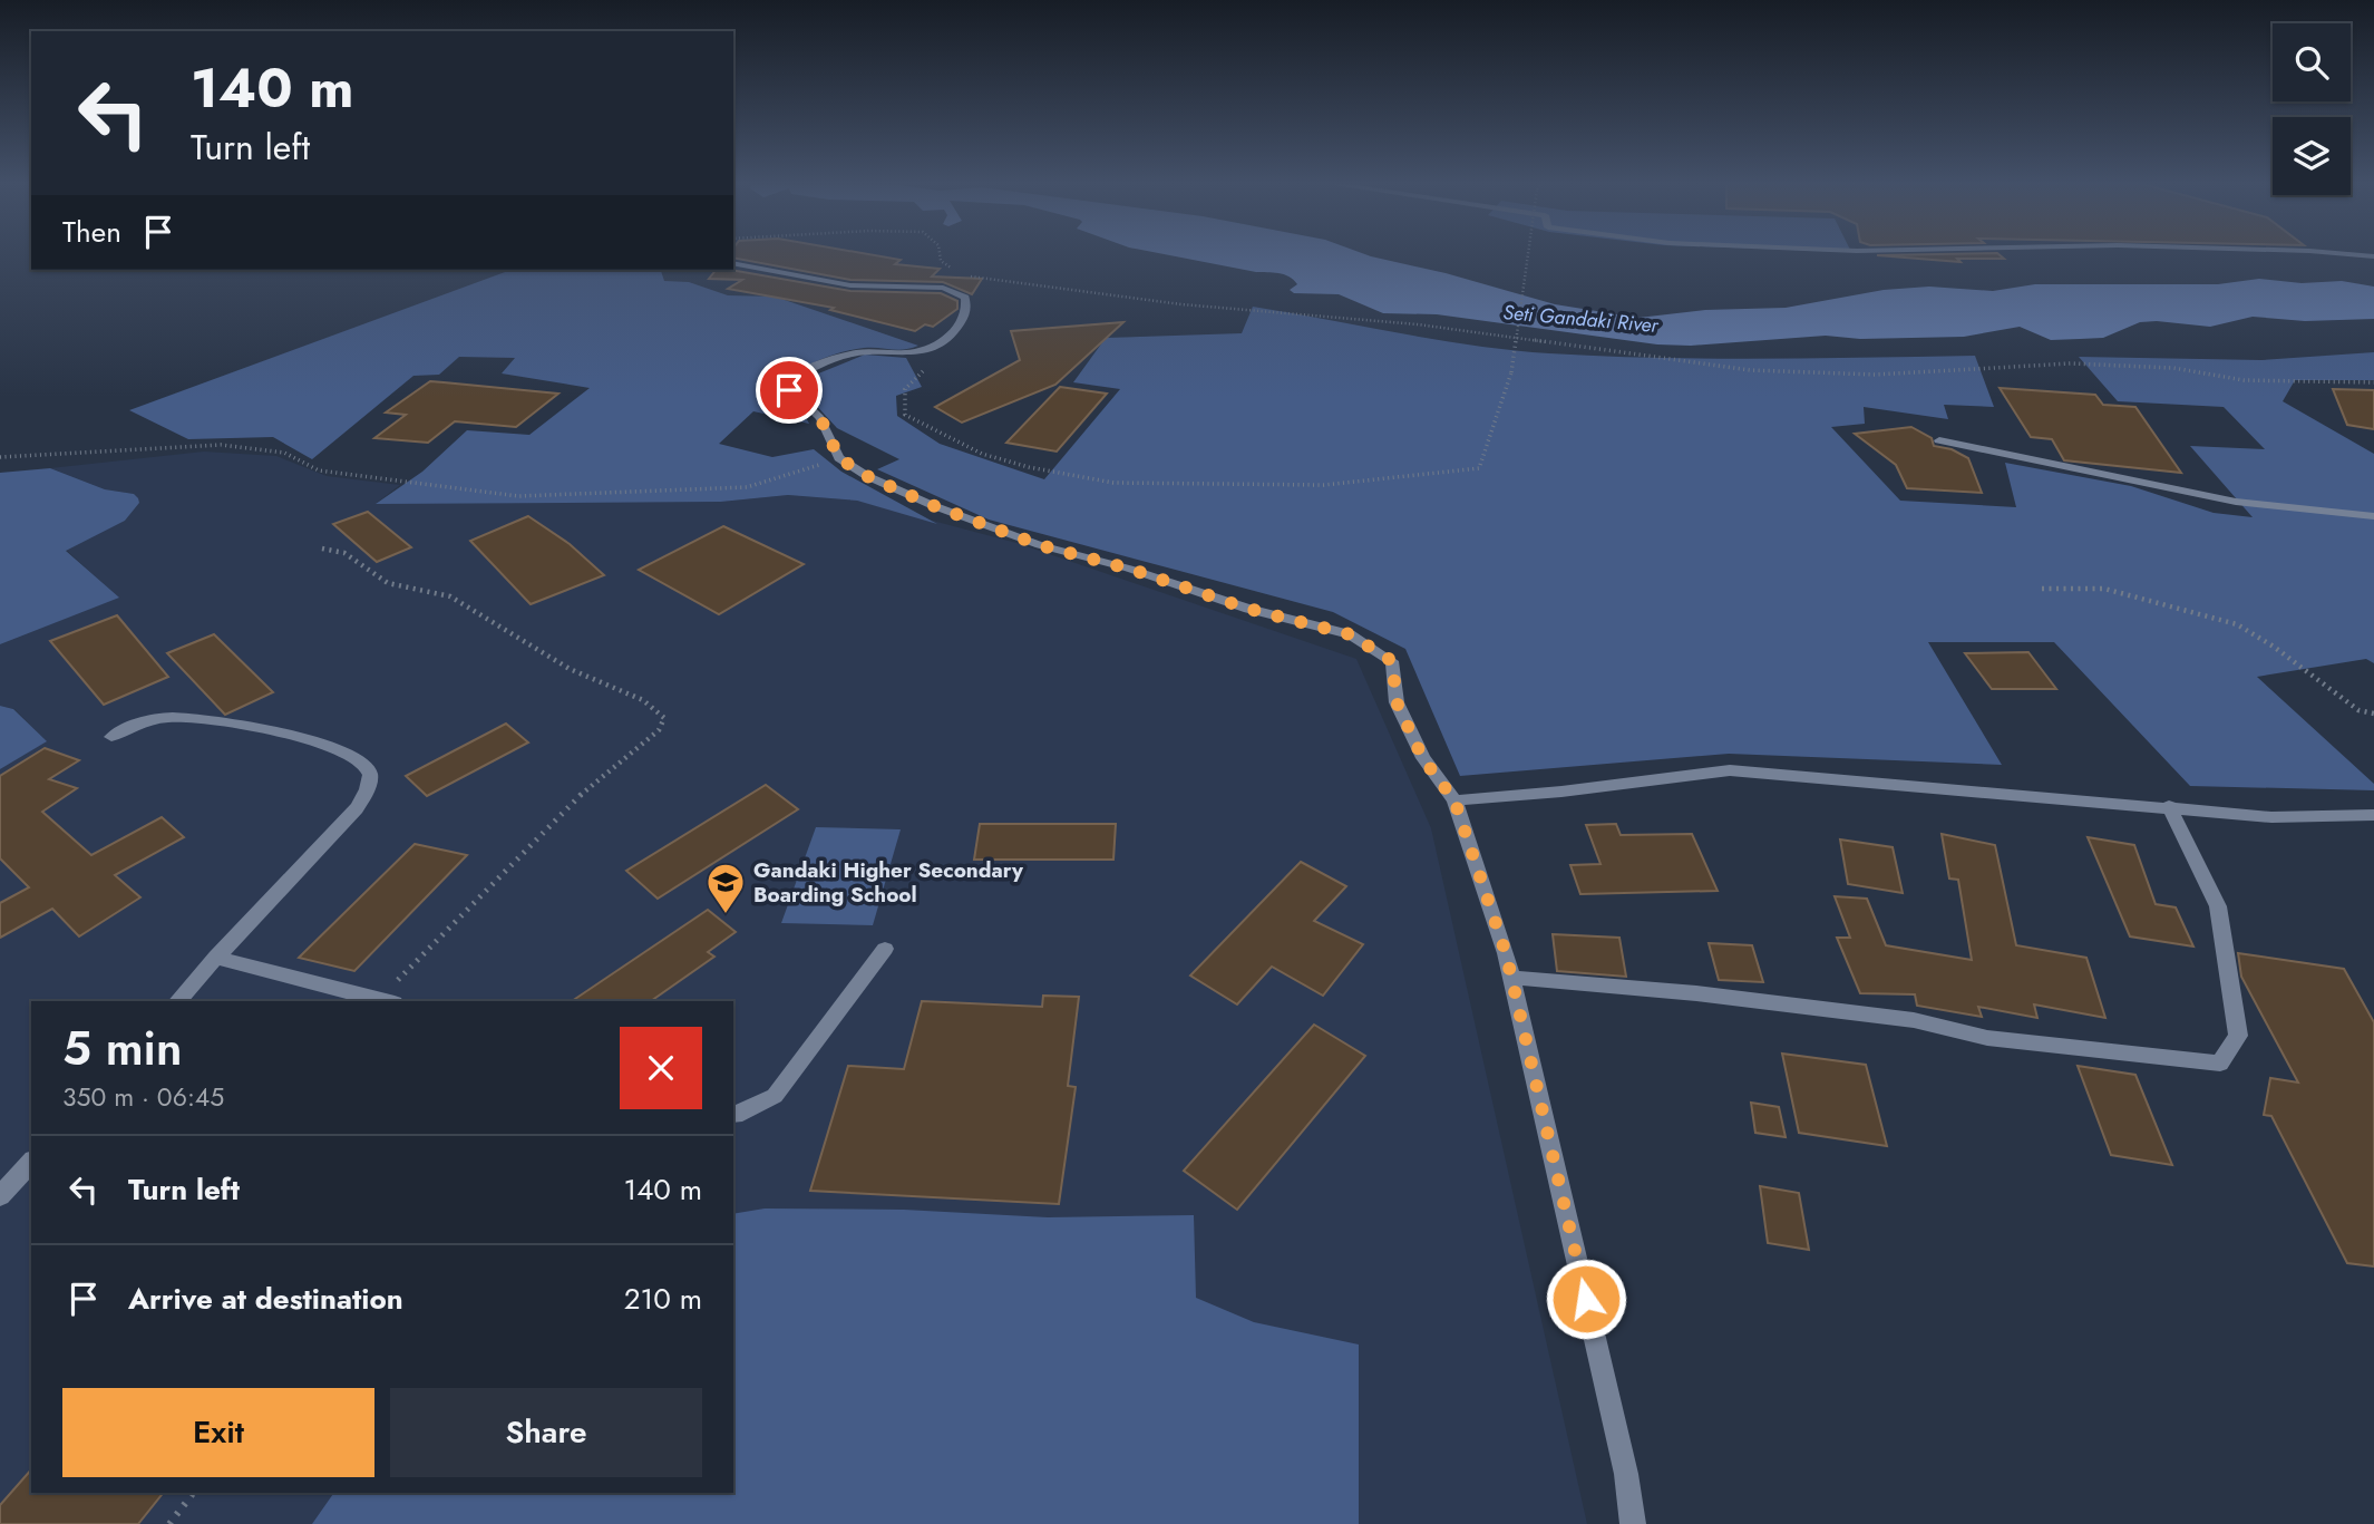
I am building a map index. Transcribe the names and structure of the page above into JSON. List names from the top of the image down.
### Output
{
  "water": ["Seti Gandaki River"],
  "places": {
    "school or university": ["Gandaki Higher Secondary Boarding School"]
  },
  "page": {
    "turn": ["140 m", "Turn left"],
    "then": "Then",
    "heading": ["5 min", "350 m · 06:45"],
    "list": [
      {
        "name": "Turn left",
        "value": "140 m"
      },
      {
        "name": "Arrive at destination",
        "value": "210 m"
      }
    ],
    "buttons": ["Exit", "Share"]
  }
}
